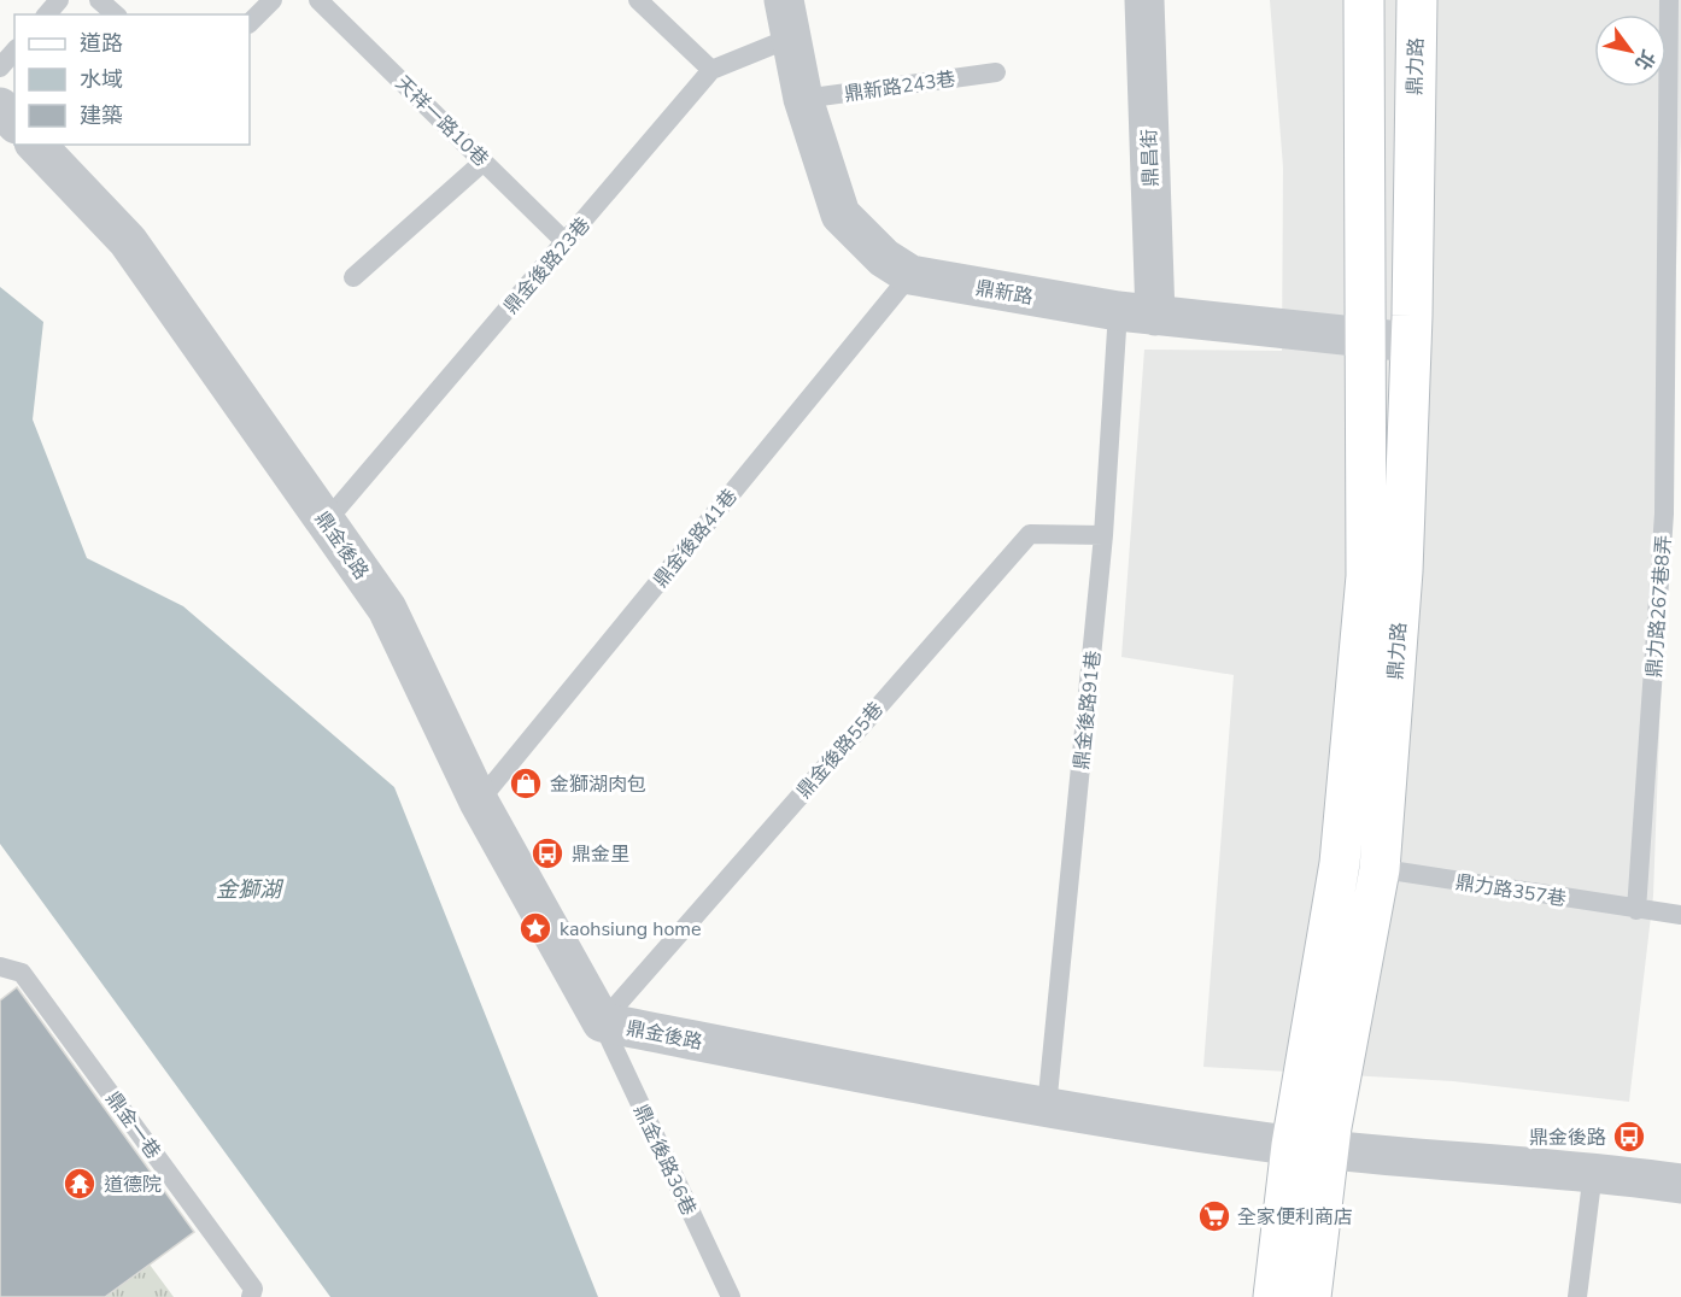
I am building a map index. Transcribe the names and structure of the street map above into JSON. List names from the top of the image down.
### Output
{
  "streets": {
    "street": [
      "鼎力路",
      "鼎昌街",
      "鼎新路",
      "鼎金後路"
    ],
    "lane": [
      "鼎新路243巷",
      "天祥一路10巷",
      "鼎金後路23巷",
      "鼎金後路41巷",
      "鼎力路267巷8弄",
      "鼎金後路91巷",
      "鼎金後路55巷",
      "鼎力路357巷",
      "鼎金一巷",
      "鼎金後路36巷"
    ]
  },
  "crossings": [
    ["鼎力路", "鼎新路"],
    ["鼎力路", "鼎金後路"],
    ["鼎力路", "鼎力路357巷"],
    ["鼎新路243巷", "鼎新路"],
    ["天祥一路10巷", "鼎金後路23巷"],
    ["鼎昌街", "鼎新路"],
    ["鼎昌街", "鼎金後路91巷"],
    ["鼎金後路23巷", "鼎新路"],
    ["鼎金後路23巷", "鼎金後路"],
    ["鼎新路", "鼎金後路41巷"],
    ["鼎新路", "鼎金後路91巷"],
    ["鼎金後路41巷", "鼎金後路"],
    ["鼎金後路", "鼎金後路91巷"],
    ["鼎金後路", "鼎金後路55巷"],
    ["鼎金後路", "鼎金後路36巷"],
    ["鼎力路267巷8弄", "鼎力路357巷"],
    ["鼎金後路91巷", "鼎金後路55巷"],
    ["鼎金後路55巷", "鼎金後路36巷"]
  ],
  "water": ["金獅湖"],
  "places": {
    "shop": ["金獅湖肉包"],
    "bus stop": ["鼎金里", "鼎金後路"],
    "place": ["kaohsiung home"],
    "temple": ["道德院"],
    "supermarket": ["全家便利商店"]
  },
  "legend": ["道路", "水域", "建築"],
  "north": "bottom right"
}
